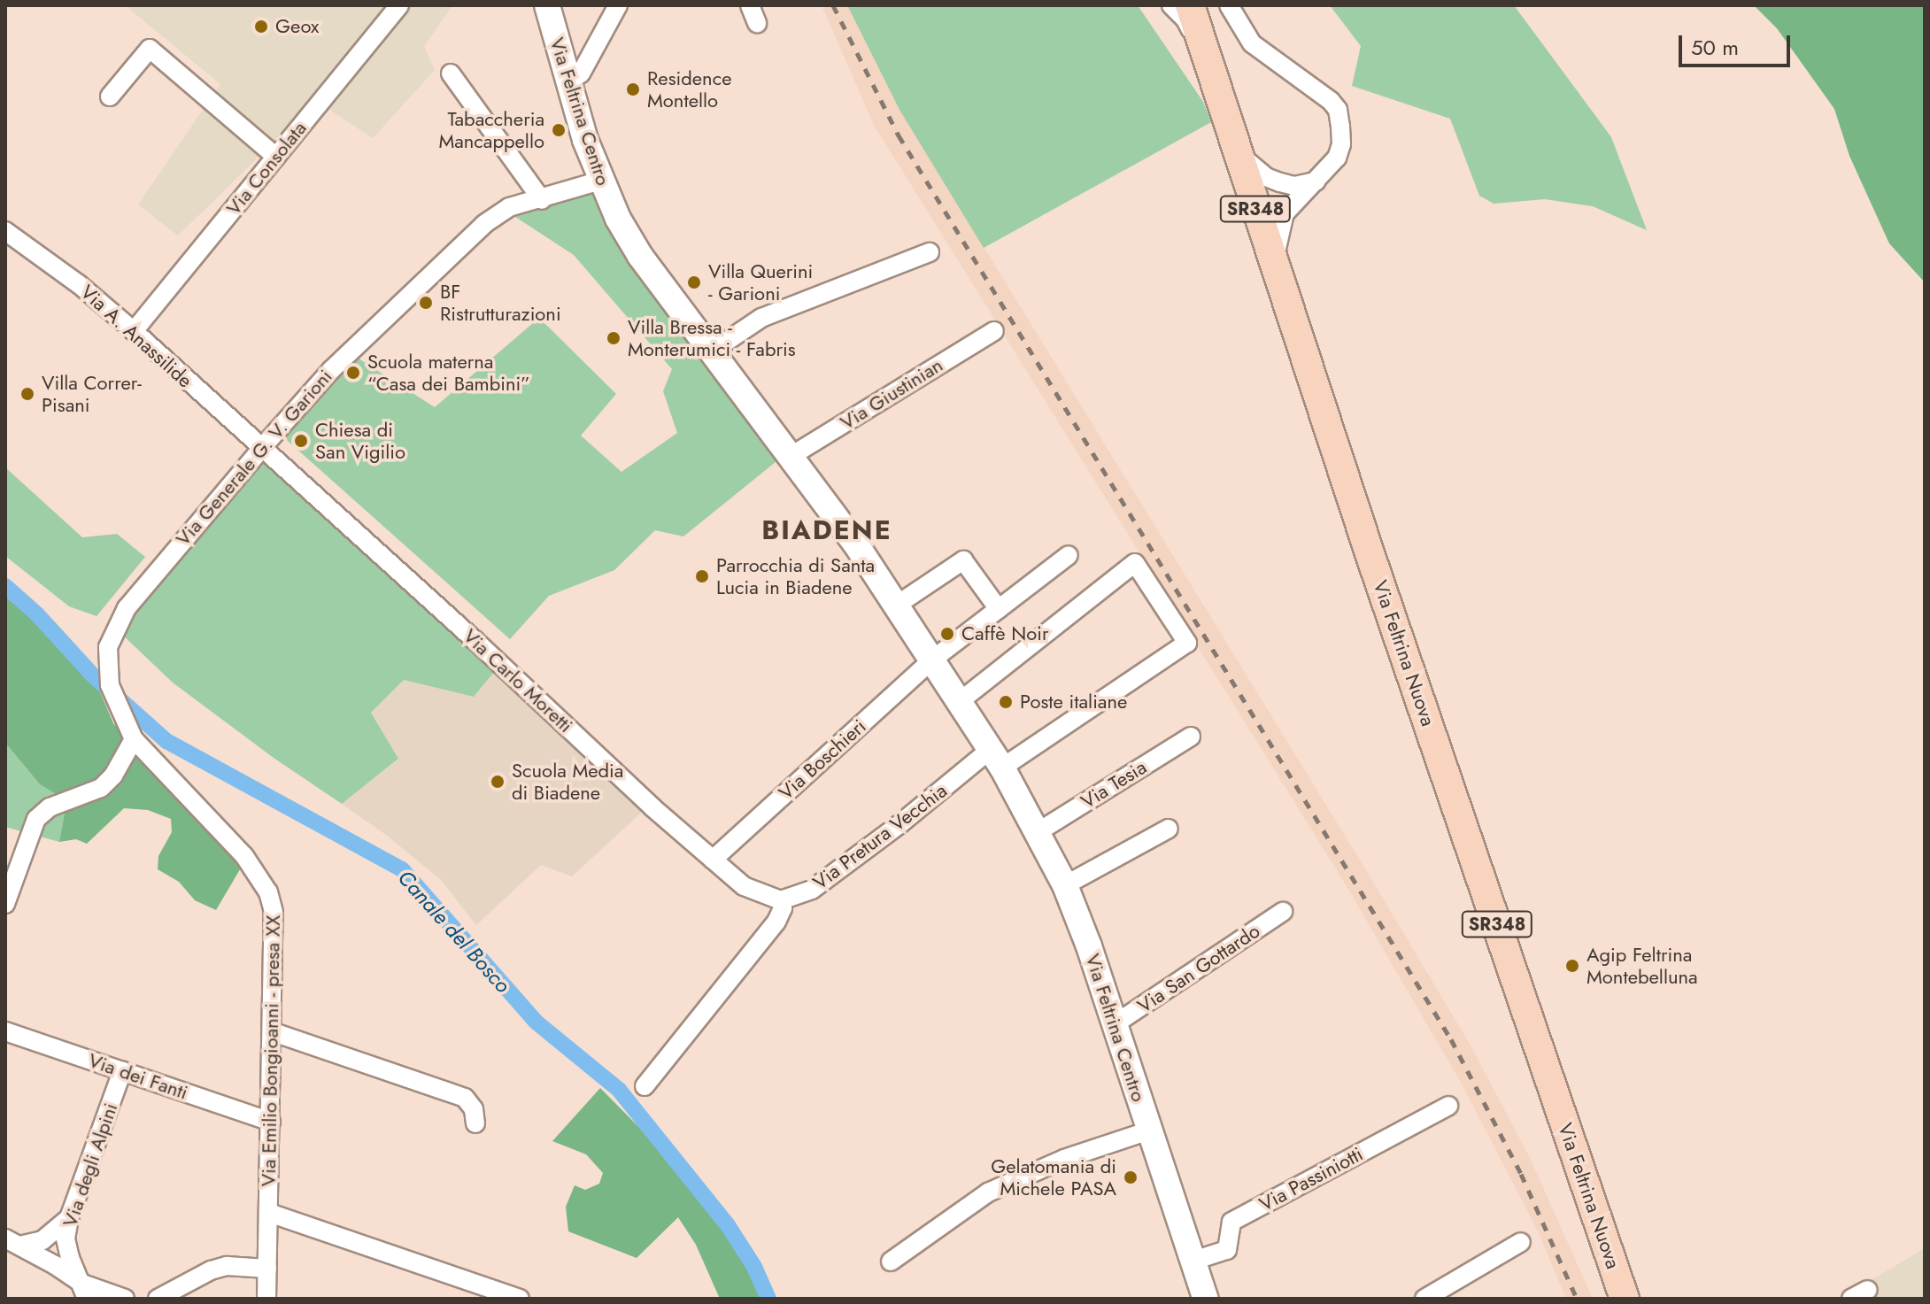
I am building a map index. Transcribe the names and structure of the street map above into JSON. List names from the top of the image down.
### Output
{
  "streets": {
    "main road": ["Via Feltrina Centro", "SR348", "Via Feltrina Nuova"],
    "street": [
      "Via Consolata",
      "Via A. Anassilide",
      "Via Giustinian",
      "Via Generale G. V. Garioni",
      "Via Carlo Moretti",
      "Via Boschieri",
      "Via Tesia",
      "Via Pretura Vecchia",
      "Via San Gottardo",
      "Via Emilio Bongioanni - presa XX",
      "Via dei Fanti",
      "Via degli Alpini",
      "Via Passiniotti"
    ]
  },
  "crossings": [
    ["Via Feltrina Centro", "Via Giustinian"],
    ["Via Feltrina Centro", "Via Generale G. V. Garioni"],
    ["Via Feltrina Centro", "Via Boschieri"],
    ["Via Feltrina Centro", "Via Tesia"],
    ["Via Feltrina Centro", "Via Pretura Vecchia"],
    ["Via Feltrina Centro", "Via San Gottardo"],
    ["Via Feltrina Centro", "Via Passiniotti"],
    ["Via Consolata", "Via A. Anassilide"],
    ["Via A. Anassilide", "Via Generale G. V. Garioni"],
    ["Via A. Anassilide", "Via Carlo Moretti"],
    ["Via Generale G. V. Garioni", "Via Carlo Moretti"],
    ["Via Generale G. V. Garioni", "Via Emilio Bongioanni - presa XX"],
    ["Via Carlo Moretti", "Via Boschieri"],
    ["Via Carlo Moretti", "Via Pretura Vecchia"],
    ["Via Emilio Bongioanni - presa XX", "Via dei Fanti"],
    ["Via dei Fanti", "Via degli Alpini"]
  ],
  "districts": ["BIADENE"],
  "water": ["Canale del Bosco"],
  "places": [
    "Geox",
    "Residence Montello",
    "Tabaccheria Mancappello",
    "Villa Querini - Garioni",
    "BF Ristrutturazioni",
    "Villa Bressa - Monterumici - Fabris",
    "Scuola materna “Casa dei Bambini”",
    "Villa Correr- Pisani",
    "Chiesa di San Vigilio",
    "Parrocchia di Santa Lucia in Biadene",
    "Caffè Noir",
    "Poste italiane",
    "Scuola Media di Biadene",
    "Agip Feltrina Montebelluna",
    "Gelatomania di Michele PASA"
  ],
  "scale_bar": "50 m"
}
